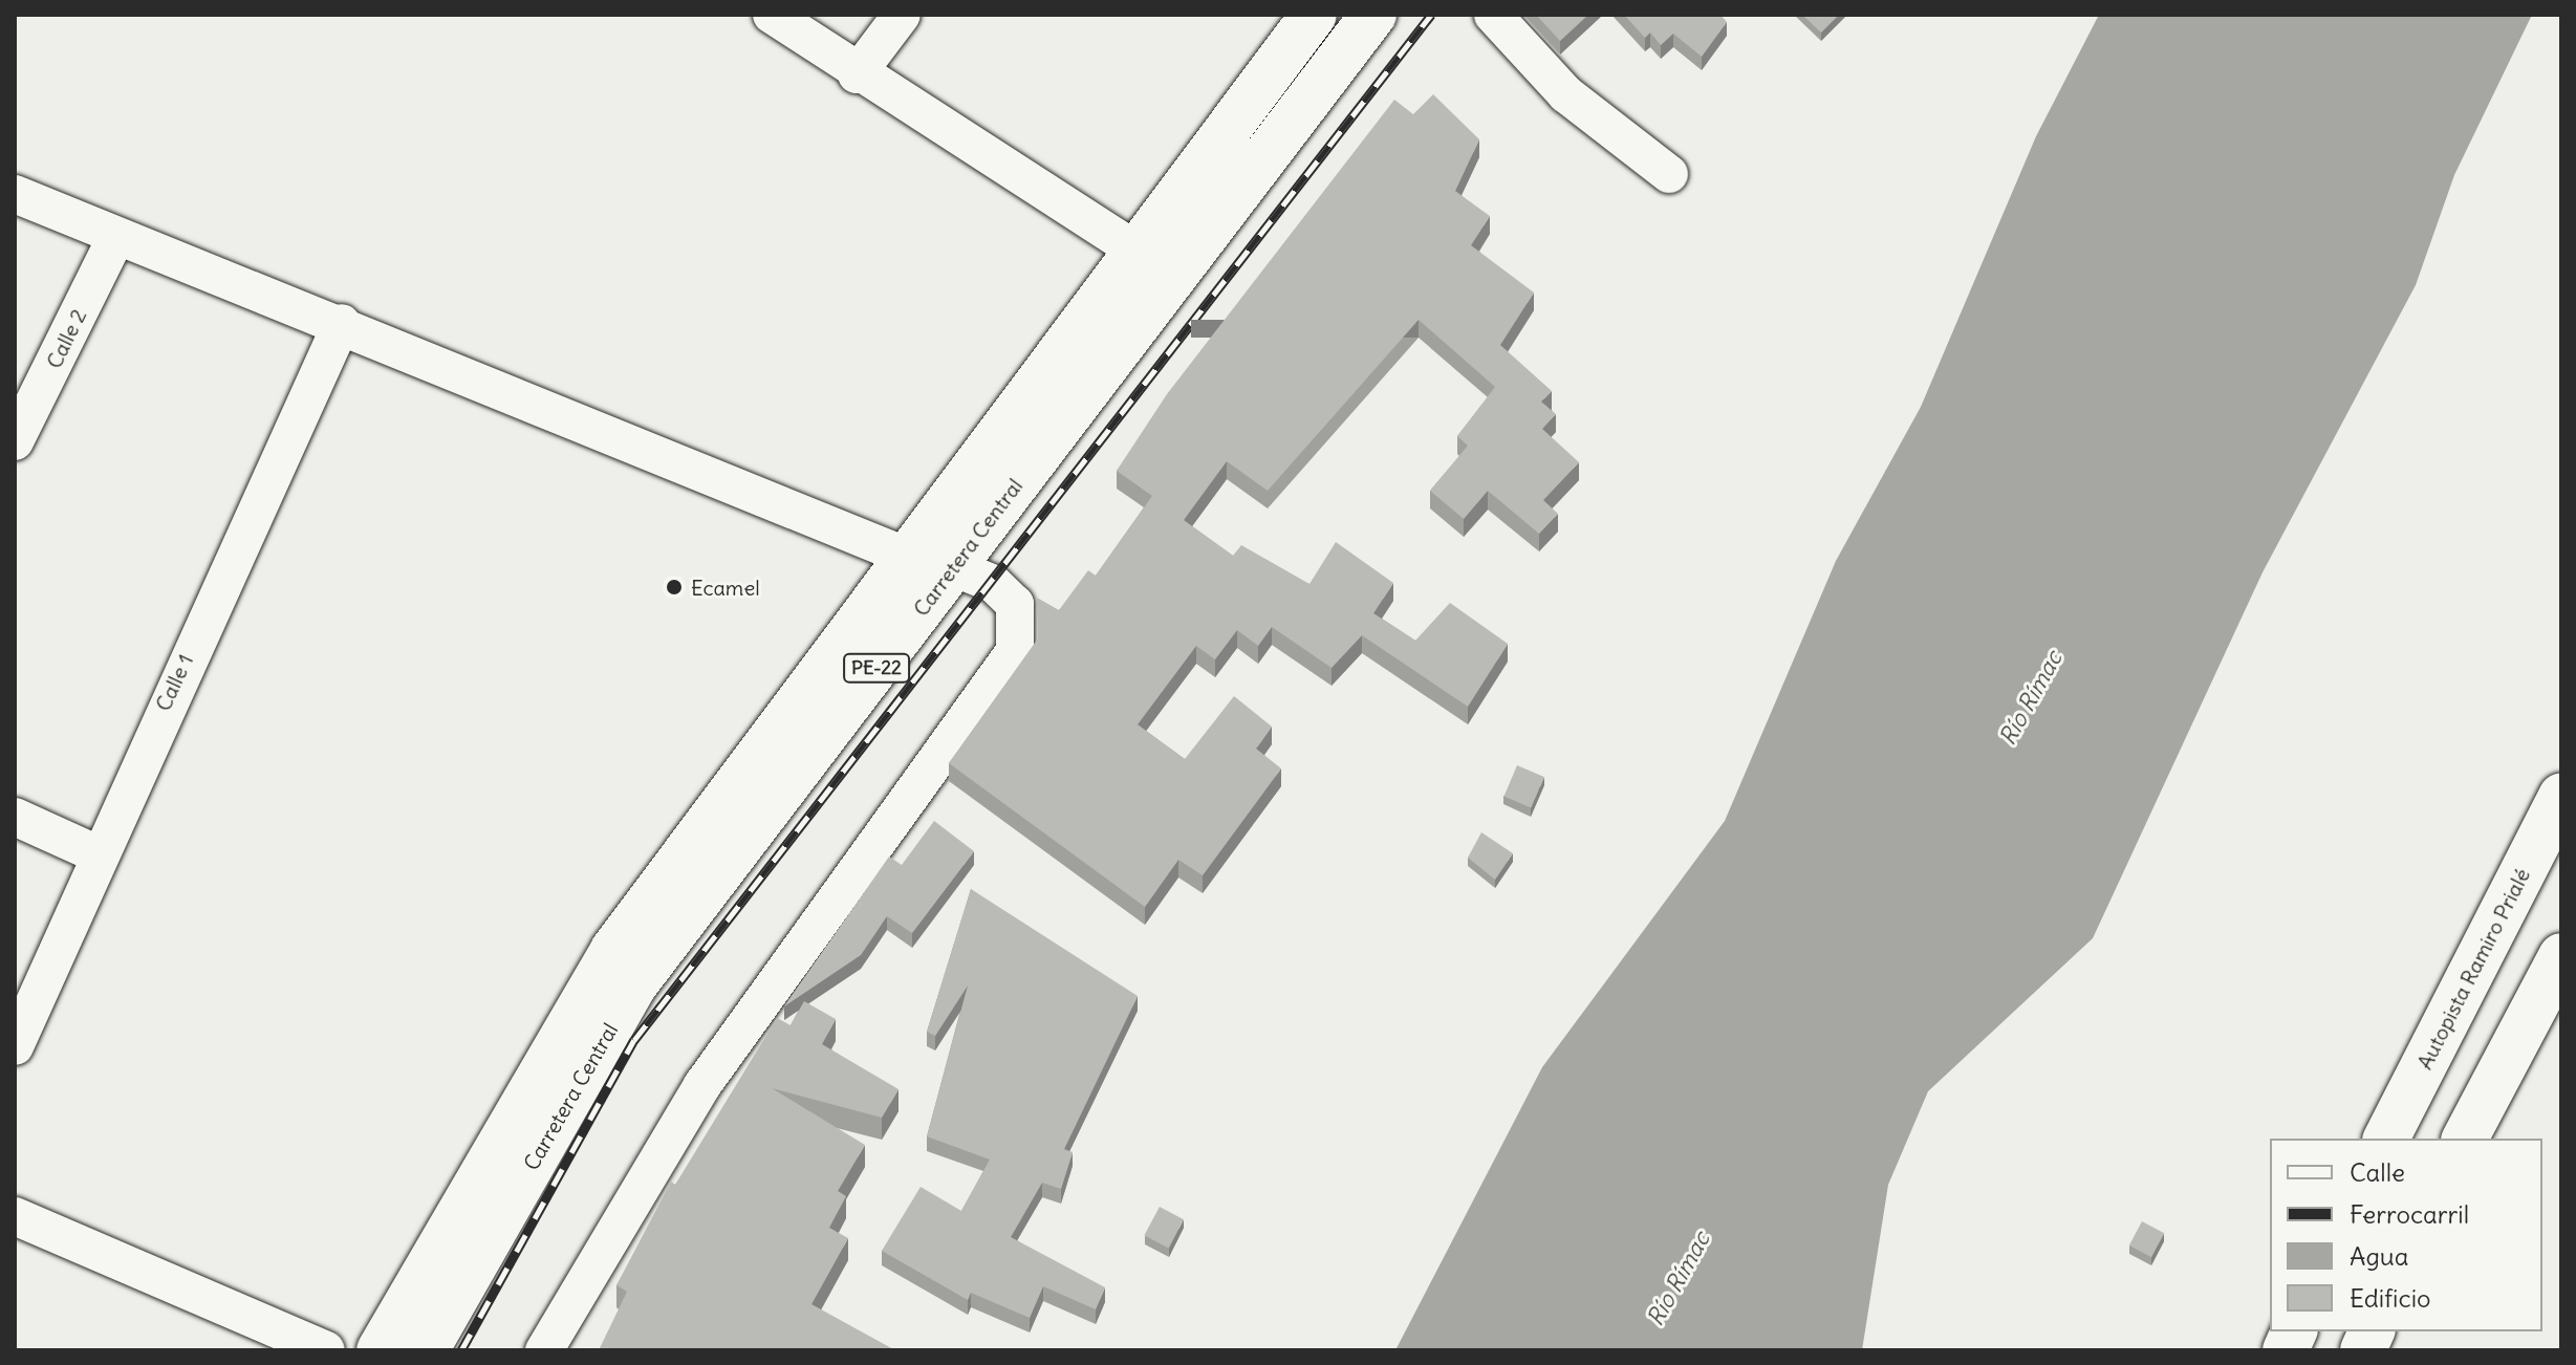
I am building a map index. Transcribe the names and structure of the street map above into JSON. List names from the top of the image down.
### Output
{
  "streets": {
    "highway": ["Carretera Central", "PE-22", "Autopista Ramiro Prialé"],
    "street": ["Calle 2", "Calle 1"]
  },
  "water": ["Río Rímac"],
  "places": ["Ecamel"],
  "legend": [
    "Calle",
    "Ferrocarril",
    "Agua",
    "Edificio"
  ]
}
